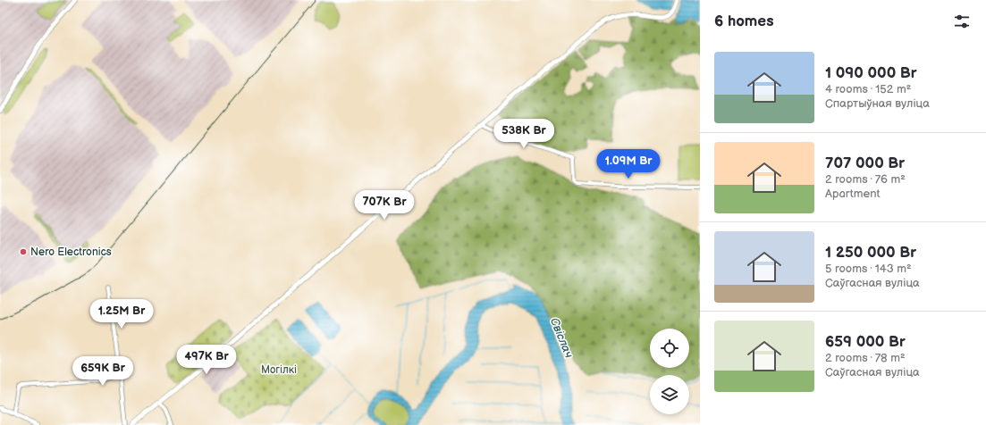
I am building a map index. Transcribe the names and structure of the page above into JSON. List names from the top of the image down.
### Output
{
  "water": ["Свіслач"],
  "parks": ["Могілкі"],
  "places": ["Nero Electronics"],
  "page": {
    "heading": "6 homes",
    "list": [
      {
        "name": "1 090 000 Br",
        "note": "4 rooms · 152 m² · Спартыўная вуліца"
      },
      {
        "name": "707 000 Br",
        "note": "2 rooms · 76 m² · Apartment"
      },
      {
        "name": "1 250 000 Br",
        "note": "5 rooms · 143 m² · Саўгасная вуліца"
      },
      {
        "name": "659 000 Br",
        "note": "2 rooms · 78 m² · Саўгасная вуліца"
      }
    ],
    "price": [
      "538K Br",
      "1.09M Br",
      "707K Br",
      "1.25M Br",
      "497K Br",
      "659K Br"
    ]
  }
}
